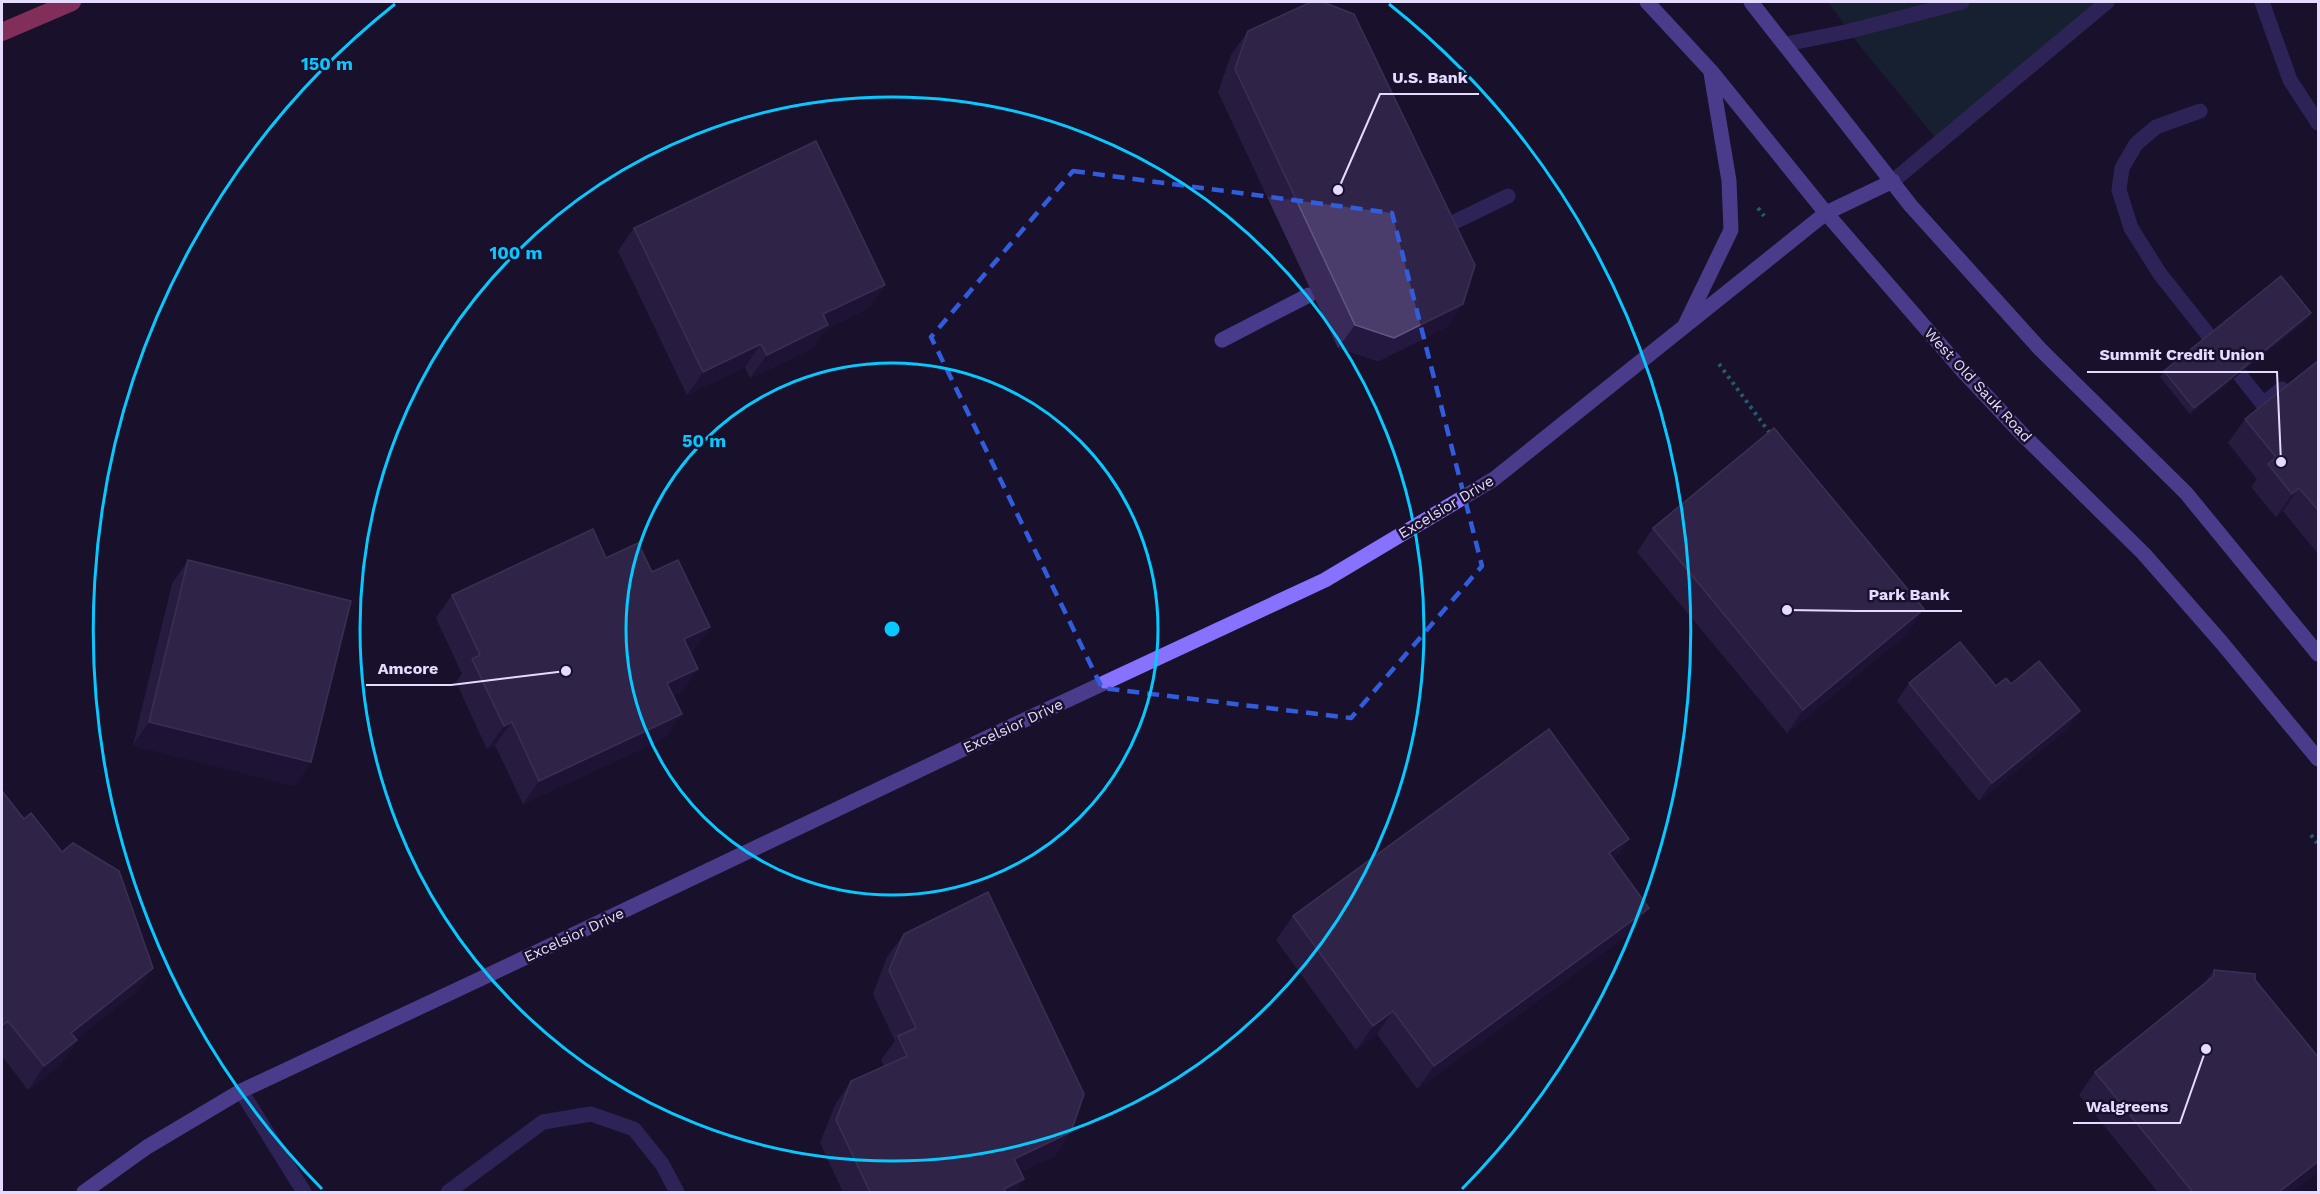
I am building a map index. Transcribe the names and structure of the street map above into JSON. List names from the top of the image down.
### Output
{
  "streets": {
    "street": ["West Old Sauk Road", "Excelsior Drive"]
  },
  "crossings": [
    ["West Old Sauk Road", "Excelsior Drive"]
  ],
  "places": [
    "U.S. Bank",
    "Summit Credit Union",
    "Park Bank",
    "Amcore",
    "Walgreens"
  ],
  "rings": ["150 m", "100 m", "50 m"]
}
